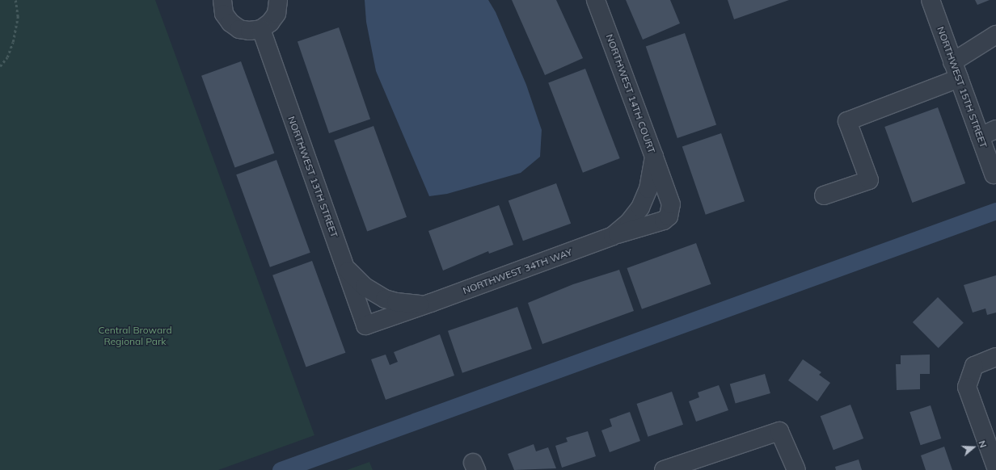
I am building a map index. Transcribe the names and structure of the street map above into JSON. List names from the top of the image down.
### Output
{
  "streets": {
    "street": [
      "NORTHWEST 15TH STREET",
      "NORTHWEST 14TH COURT",
      "NORTHWEST 13TH STREET",
      "NORTHWEST 34TH WAY"
    ]
  },
  "crossings": [
    ["NORTHWEST 14TH COURT", "NORTHWEST 34TH WAY"],
    ["NORTHWEST 13TH STREET", "NORTHWEST 34TH WAY"]
  ],
  "parks": ["Central Broward Regional Park"],
  "north": "right"
}
